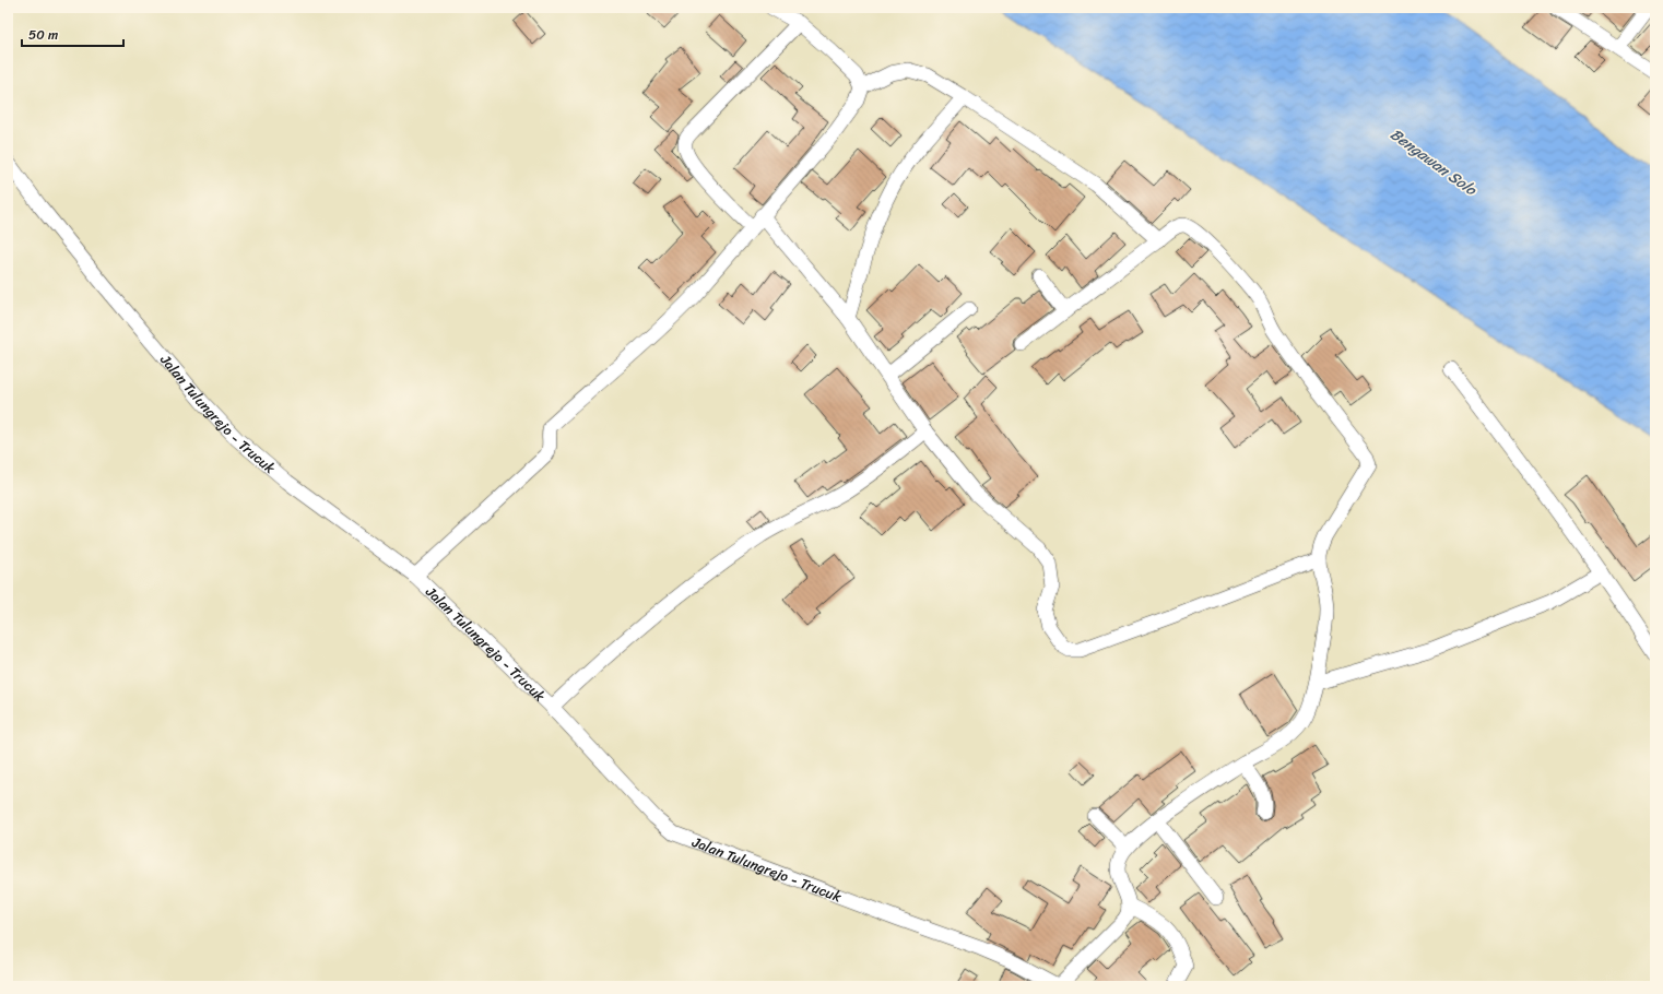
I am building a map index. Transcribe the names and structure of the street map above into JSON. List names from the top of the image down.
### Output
{
  "streets": {
    "street": ["Jalan Tulungrejo - Trucuk"]
  },
  "water": ["Bengawan Solo"],
  "scale_bar": "50 m"
}
